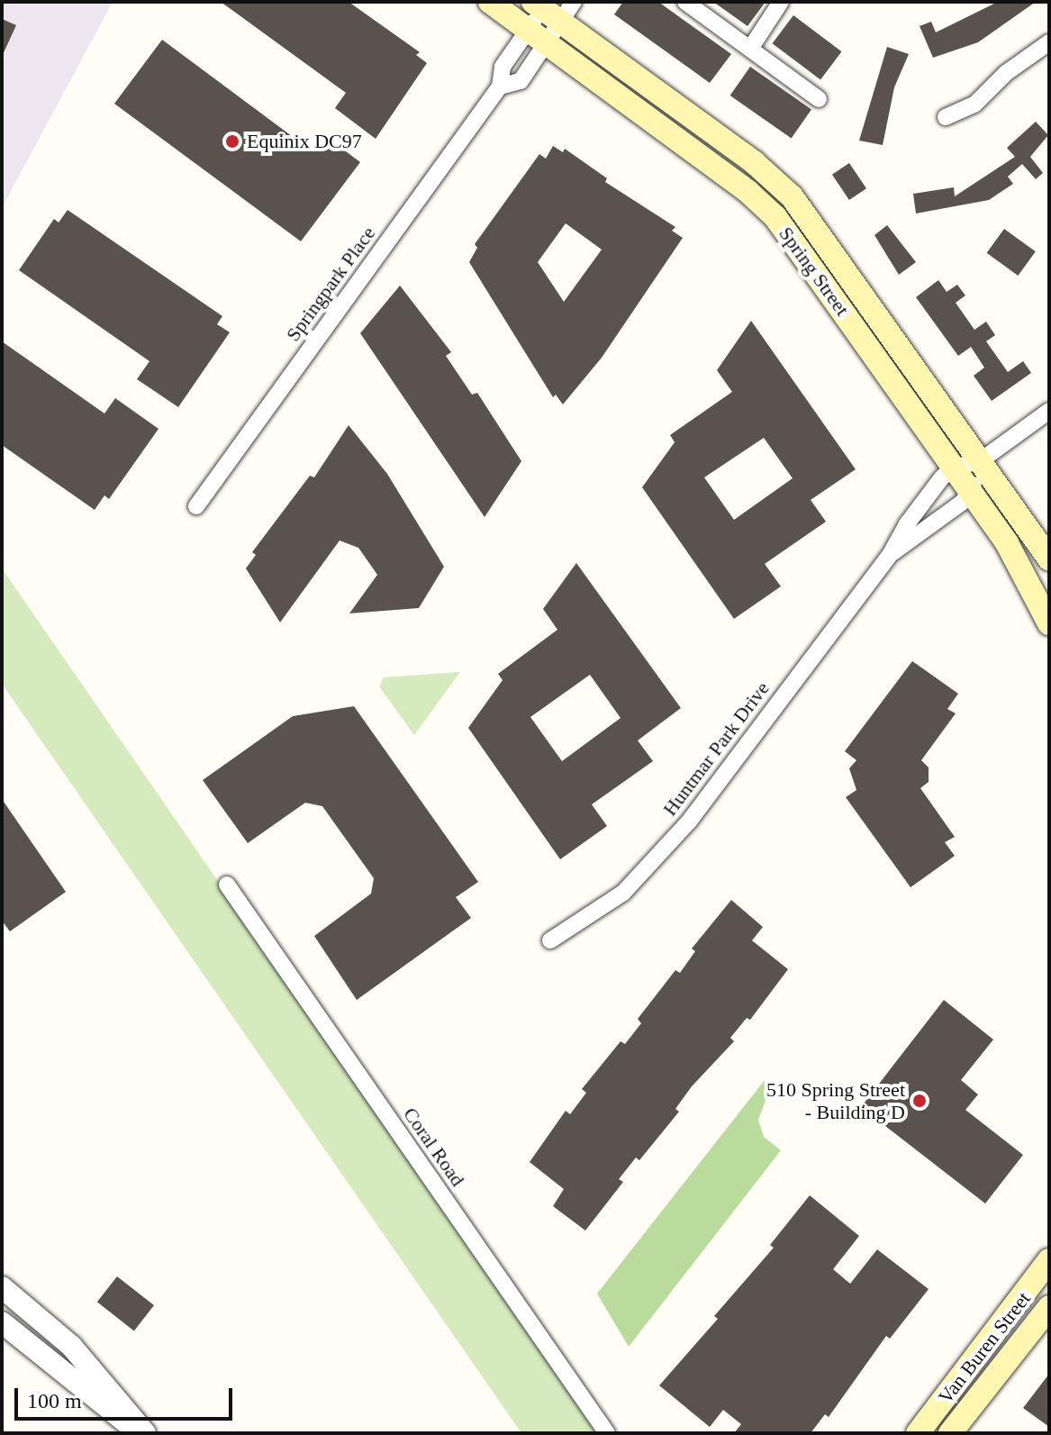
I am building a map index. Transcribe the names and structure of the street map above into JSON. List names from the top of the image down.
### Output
{
  "streets": {
    "main road": ["Spring Street", "Van Buren Street"],
    "street": ["Springpark Place", "Huntmar Park Drive", "Coral Road"]
  },
  "crossings": [
    ["Spring Street", "Springpark Place"],
    ["Spring Street", "Huntmar Park Drive"]
  ],
  "places": ["Equinix DC97", "510 Spring Street - Building D"],
  "scale_bar": "100 m"
}
